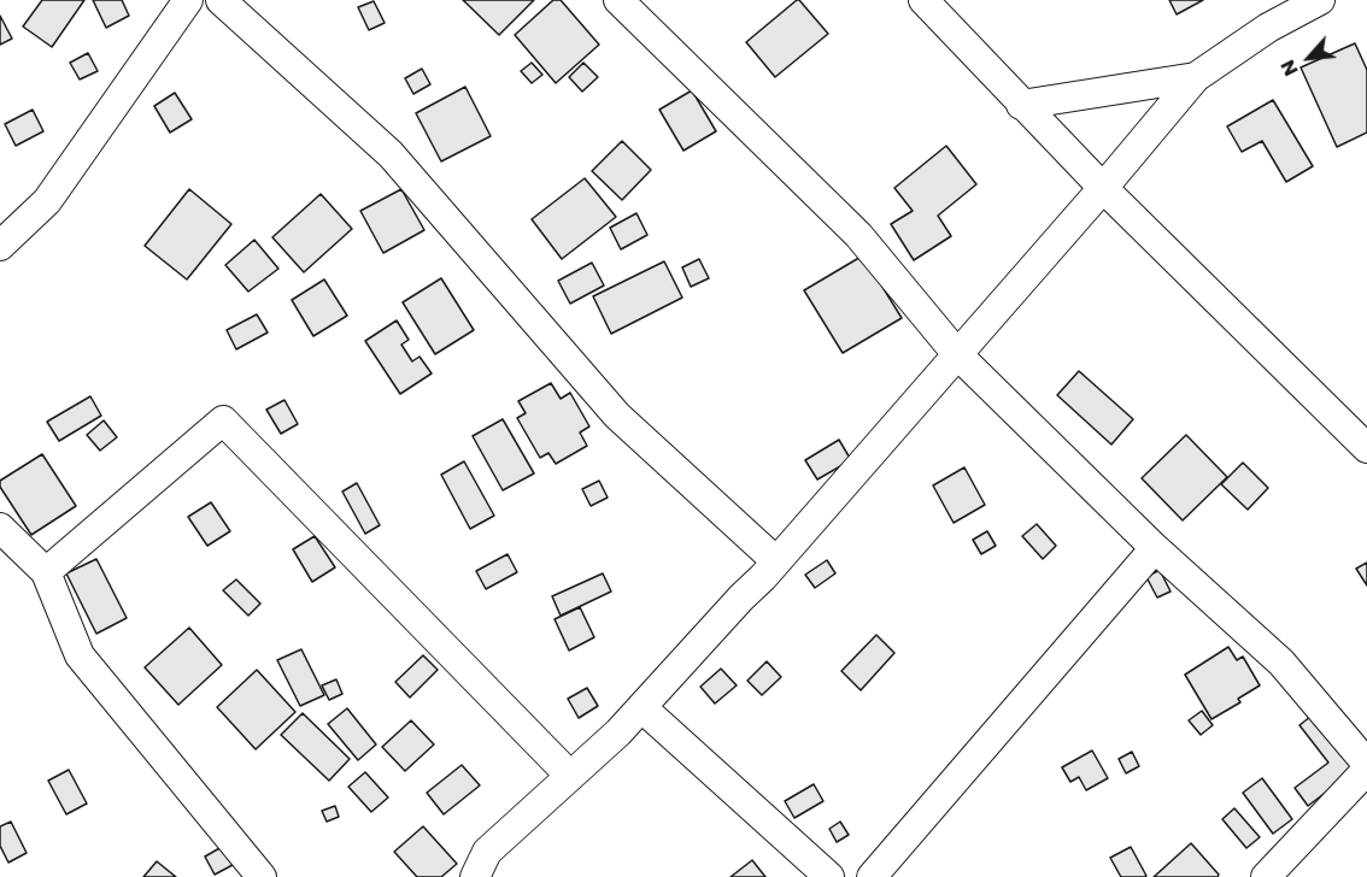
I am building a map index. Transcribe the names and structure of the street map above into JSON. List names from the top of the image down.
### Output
{
  "north": "bottom left"
}
